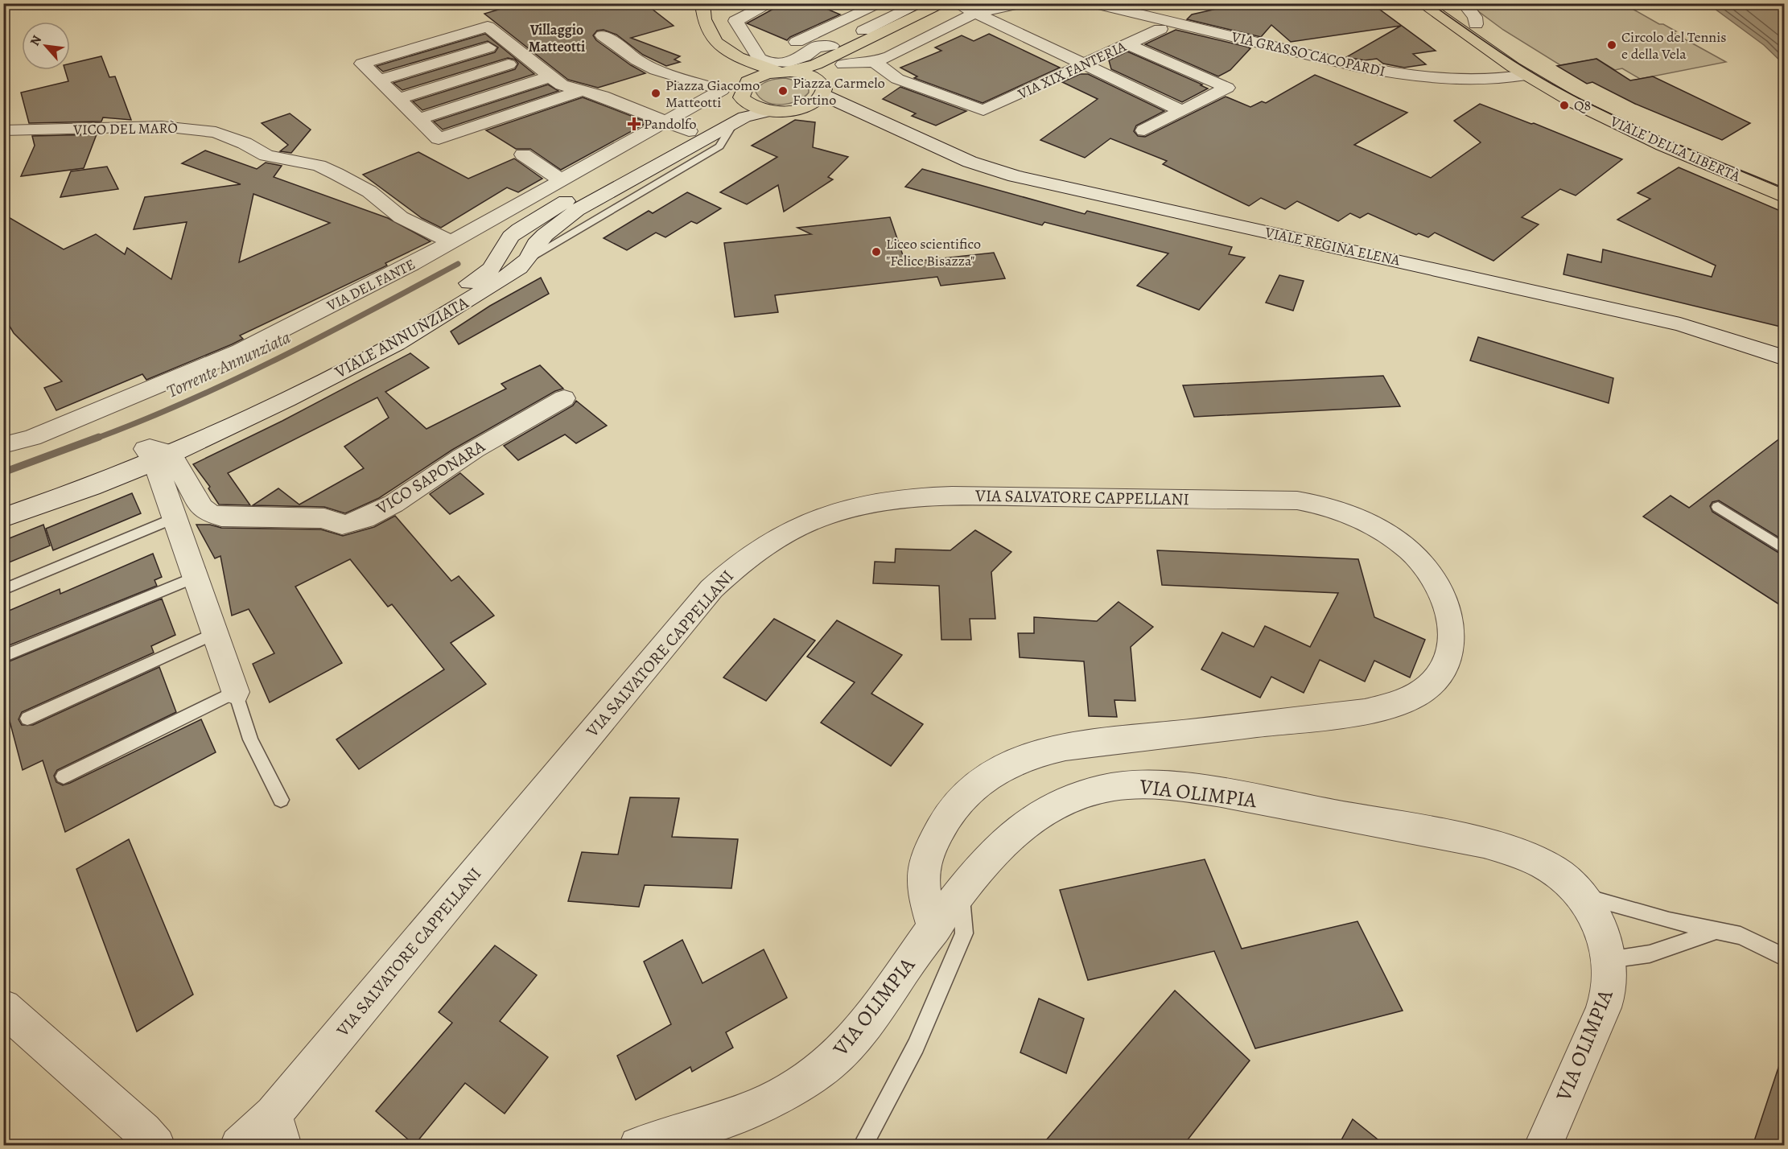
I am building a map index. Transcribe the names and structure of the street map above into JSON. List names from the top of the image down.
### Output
{
  "streets": {
    "main road": ["VIALE DELLA LIBERTÀ"],
    "street": [
      "VIA GRASSO CACOPARDI",
      "VIA XIX FANTERIA",
      "VICO DEL MARÒ",
      "VIALE REGINA ELENA",
      "VIA DEL FANTE",
      "VIALE ANNUNZIATA",
      "VICO SAPONARA",
      "VIA SALVATORE CAPPELLANI",
      "VIA OLIMPIA"
    ]
  },
  "crossings": [
    ["VIA GRASSO CACOPARDI", "VIALE DELLA LIBERTÀ"],
    ["VICO DEL MARÒ", "VIA DEL FANTE"],
    ["VIA DEL FANTE", "VIALE ANNUNZIATA"],
    ["VIALE ANNUNZIATA", "VICO SAPONARA"],
    ["VIA SALVATORE CAPPELLANI", "VIA OLIMPIA"]
  ],
  "districts": ["Villaggio Matteotti"],
  "water": ["Torrente Annunziata"],
  "places": {
    "other": [
      "Circolo del Tennis e della Vela",
      "Piazza Carmelo Fortino",
      "Piazza Giacomo Matteotti",
      "Q8",
      "Liceo scientifico \"Felice Bisazza\""
    ],
    "health": ["Pandolfo"]
  },
  "north": "top left"
}
